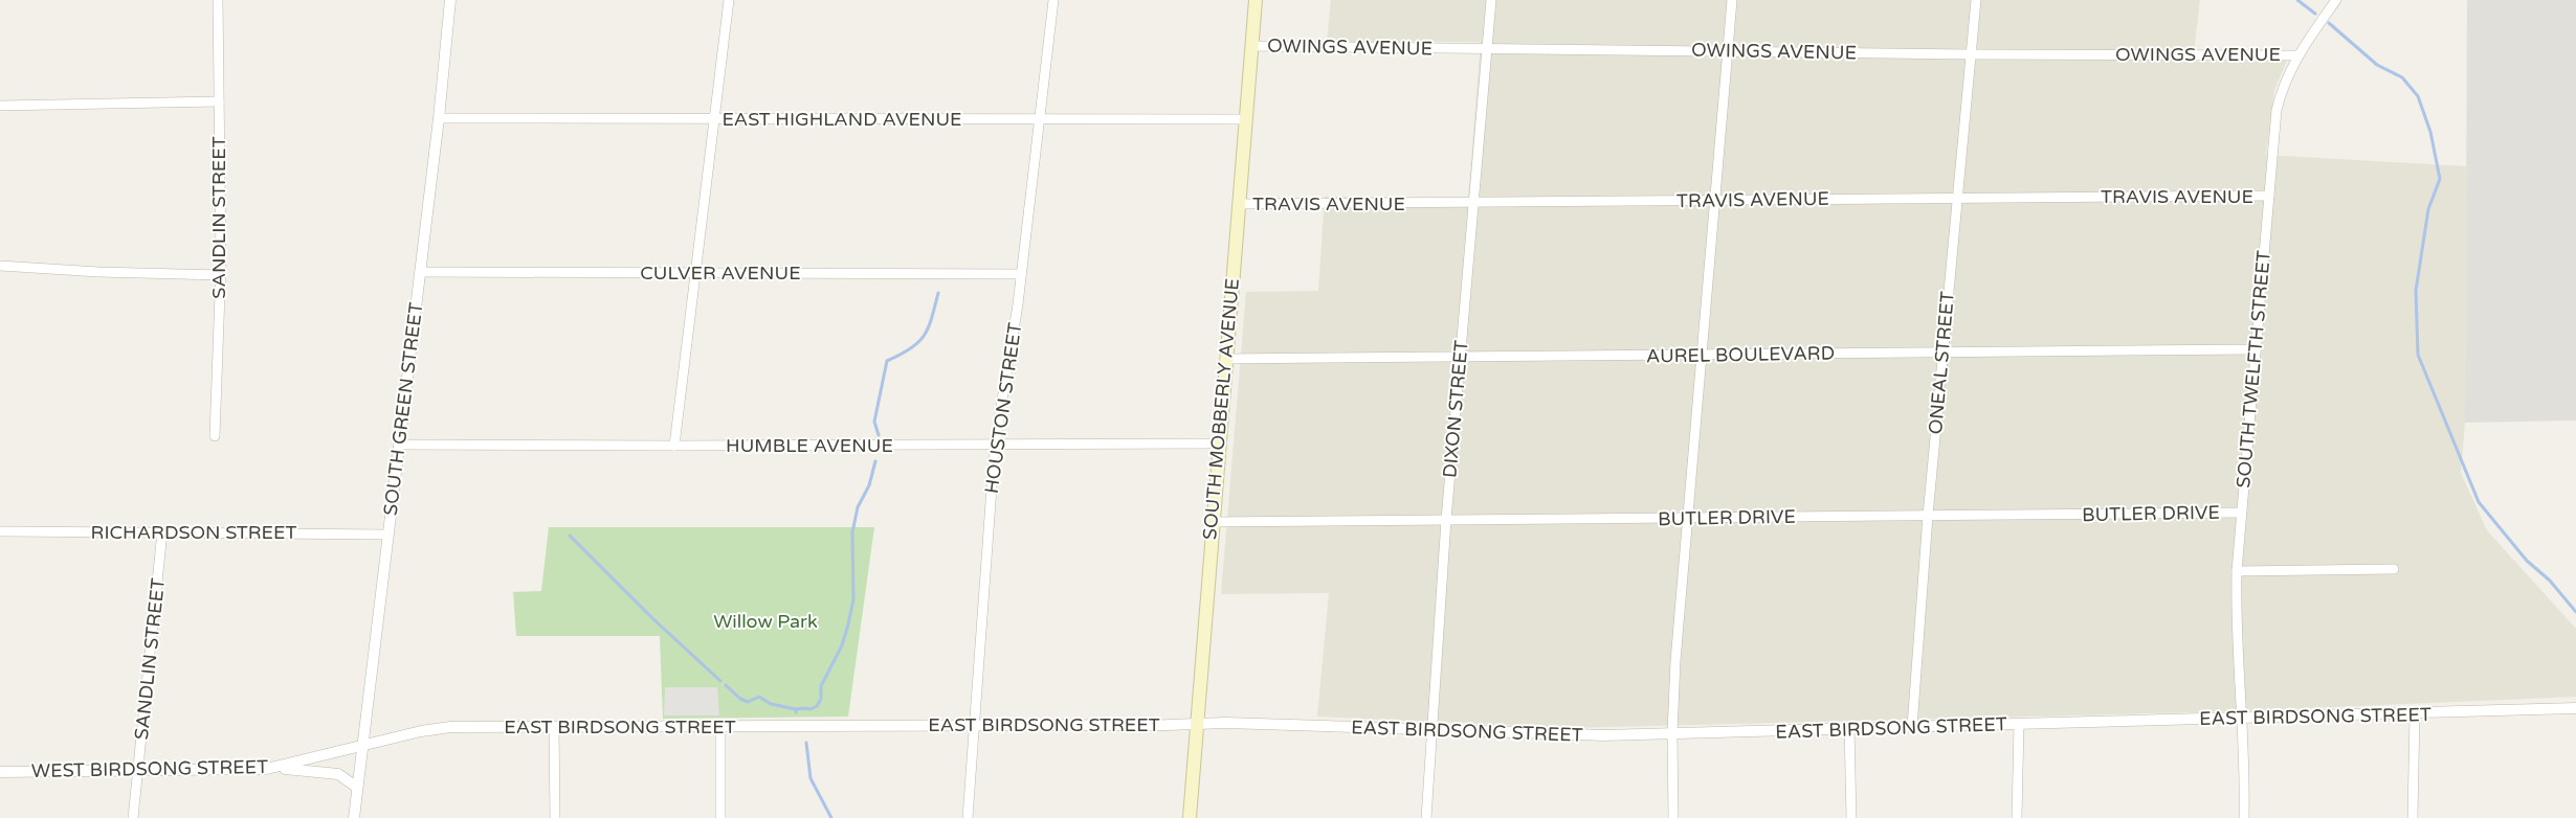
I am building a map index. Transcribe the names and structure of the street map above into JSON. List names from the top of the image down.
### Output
{
  "streets": {
    "main road": ["SOUTH MOBBERLY AVENUE"],
    "street": [
      "OWINGS AVENUE",
      "EAST HIGHLAND AVENUE",
      "TRAVIS AVENUE",
      "SANDLIN STREET",
      "CULVER AVENUE",
      "AUREL BOULEVARD",
      "ONEAL STREET",
      "SOUTH TWELFTH STREET",
      "HOUSTON STREET",
      "SOUTH GREEN STREET",
      "DIXON STREET",
      "HUMBLE AVENUE",
      "BUTLER DRIVE",
      "RICHARDSON STREET",
      "EAST BIRDSONG STREET",
      "WEST BIRDSONG STREET"
    ]
  },
  "crossings": [
    ["OWINGS AVENUE", "ONEAL STREET"],
    ["OWINGS AVENUE", "SOUTH TWELFTH STREET"],
    ["OWINGS AVENUE", "SOUTH MOBBERLY AVENUE"],
    ["OWINGS AVENUE", "DIXON STREET"],
    ["EAST HIGHLAND AVENUE", "HOUSTON STREET"],
    ["EAST HIGHLAND AVENUE", "SOUTH GREEN STREET"],
    ["EAST HIGHLAND AVENUE", "SOUTH MOBBERLY AVENUE"],
    ["TRAVIS AVENUE", "ONEAL STREET"],
    ["TRAVIS AVENUE", "SOUTH TWELFTH STREET"],
    ["TRAVIS AVENUE", "SOUTH MOBBERLY AVENUE"],
    ["TRAVIS AVENUE", "DIXON STREET"],
    ["SANDLIN STREET", "RICHARDSON STREET"],
    ["SANDLIN STREET", "WEST BIRDSONG STREET"],
    ["CULVER AVENUE", "HOUSTON STREET"],
    ["CULVER AVENUE", "SOUTH GREEN STREET"],
    ["AUREL BOULEVARD", "ONEAL STREET"],
    ["AUREL BOULEVARD", "SOUTH TWELFTH STREET"],
    ["AUREL BOULEVARD", "SOUTH MOBBERLY AVENUE"],
    ["AUREL BOULEVARD", "DIXON STREET"],
    ["ONEAL STREET", "BUTLER DRIVE"],
    ["ONEAL STREET", "EAST BIRDSONG STREET"],
    ["SOUTH TWELFTH STREET", "BUTLER DRIVE"],
    ["SOUTH TWELFTH STREET", "EAST BIRDSONG STREET"],
    ["HOUSTON STREET", "HUMBLE AVENUE"],
    ["HOUSTON STREET", "EAST BIRDSONG STREET"],
    ["SOUTH GREEN STREET", "HUMBLE AVENUE"],
    ["SOUTH GREEN STREET", "RICHARDSON STREET"],
    ["SOUTH GREEN STREET", "EAST BIRDSONG STREET"],
    ["SOUTH GREEN STREET", "WEST BIRDSONG STREET"],
    ["SOUTH MOBBERLY AVENUE", "HUMBLE AVENUE"],
    ["SOUTH MOBBERLY AVENUE", "BUTLER DRIVE"],
    ["SOUTH MOBBERLY AVENUE", "EAST BIRDSONG STREET"],
    ["DIXON STREET", "BUTLER DRIVE"],
    ["DIXON STREET", "EAST BIRDSONG STREET"],
    ["EAST BIRDSONG STREET", "WEST BIRDSONG STREET"]
  ],
  "parks": ["Willow Park"]
}
